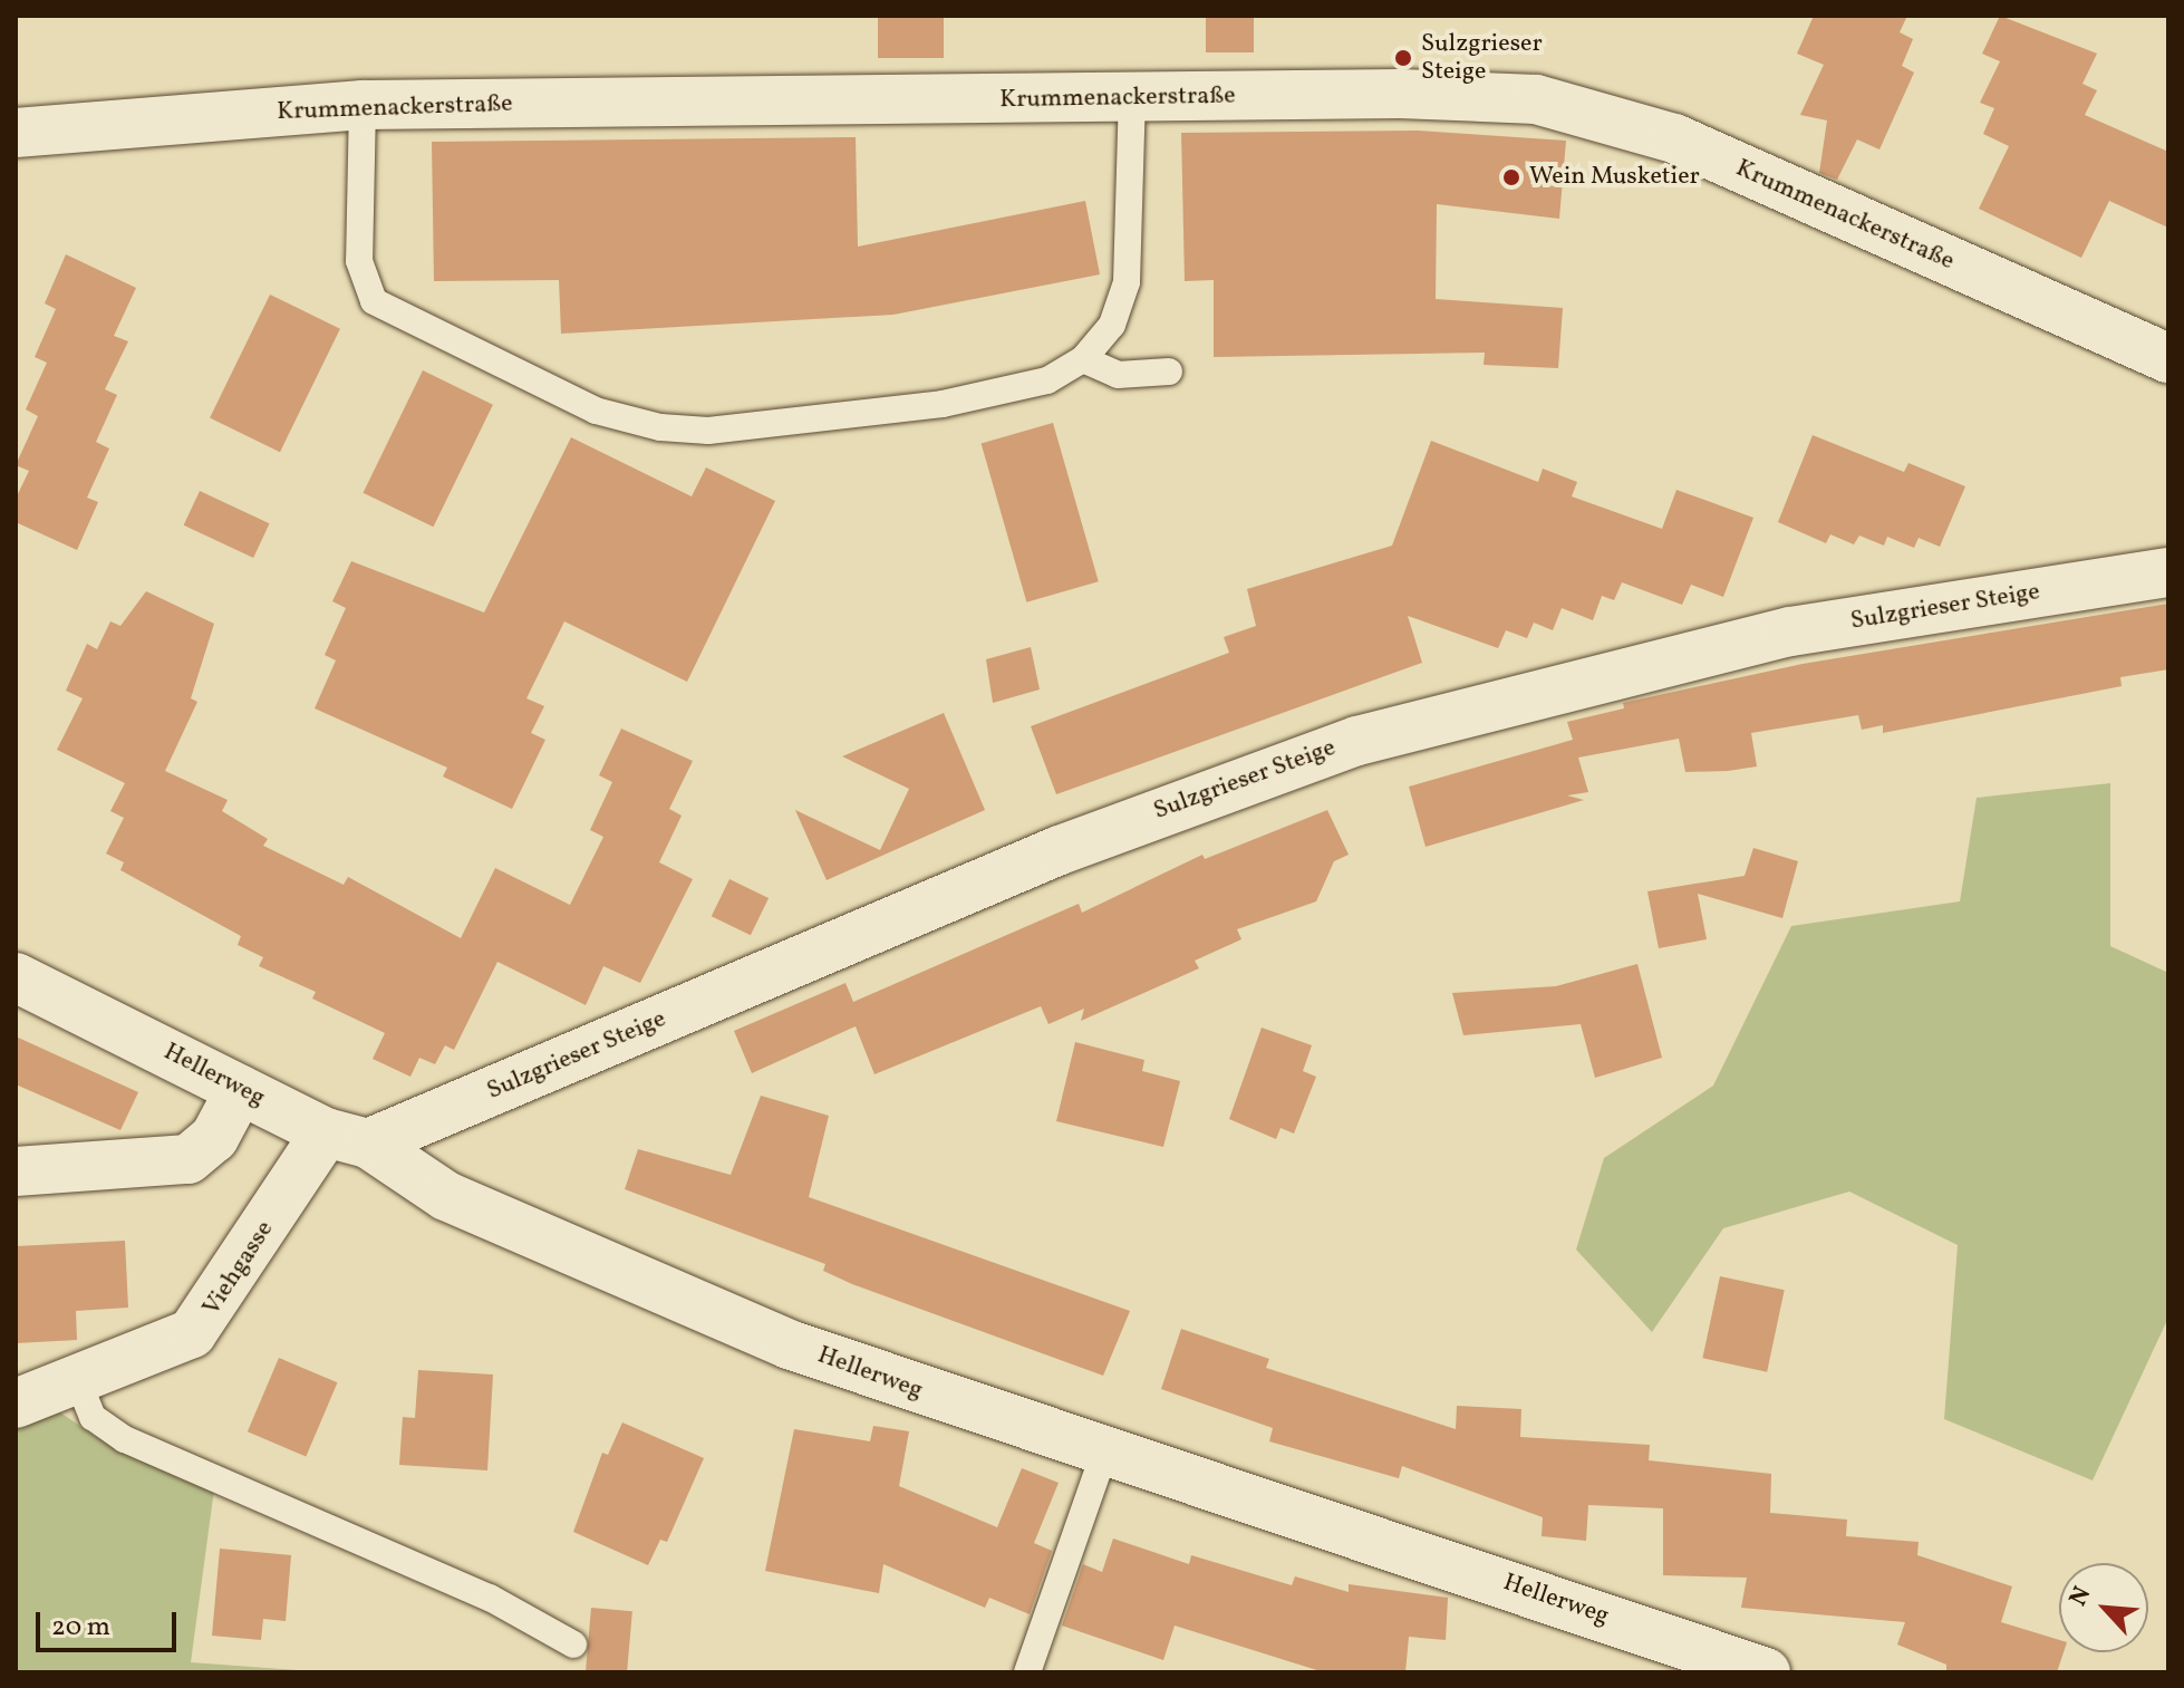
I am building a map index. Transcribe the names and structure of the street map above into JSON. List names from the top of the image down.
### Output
{
  "streets": {
    "street": [
      "Krummenackerstraße",
      "Sulzgrieser Steige",
      "Hellerweg",
      "Viehgasse"
    ]
  },
  "crossings": [
    ["Sulzgrieser Steige", "Hellerweg"],
    ["Sulzgrieser Steige", "Viehgasse"],
    ["Hellerweg", "Viehgasse"]
  ],
  "places": ["Sulzgrieser Steige", "Wein Musketier"],
  "scale_bar": "20 m",
  "north": "top left"
}
